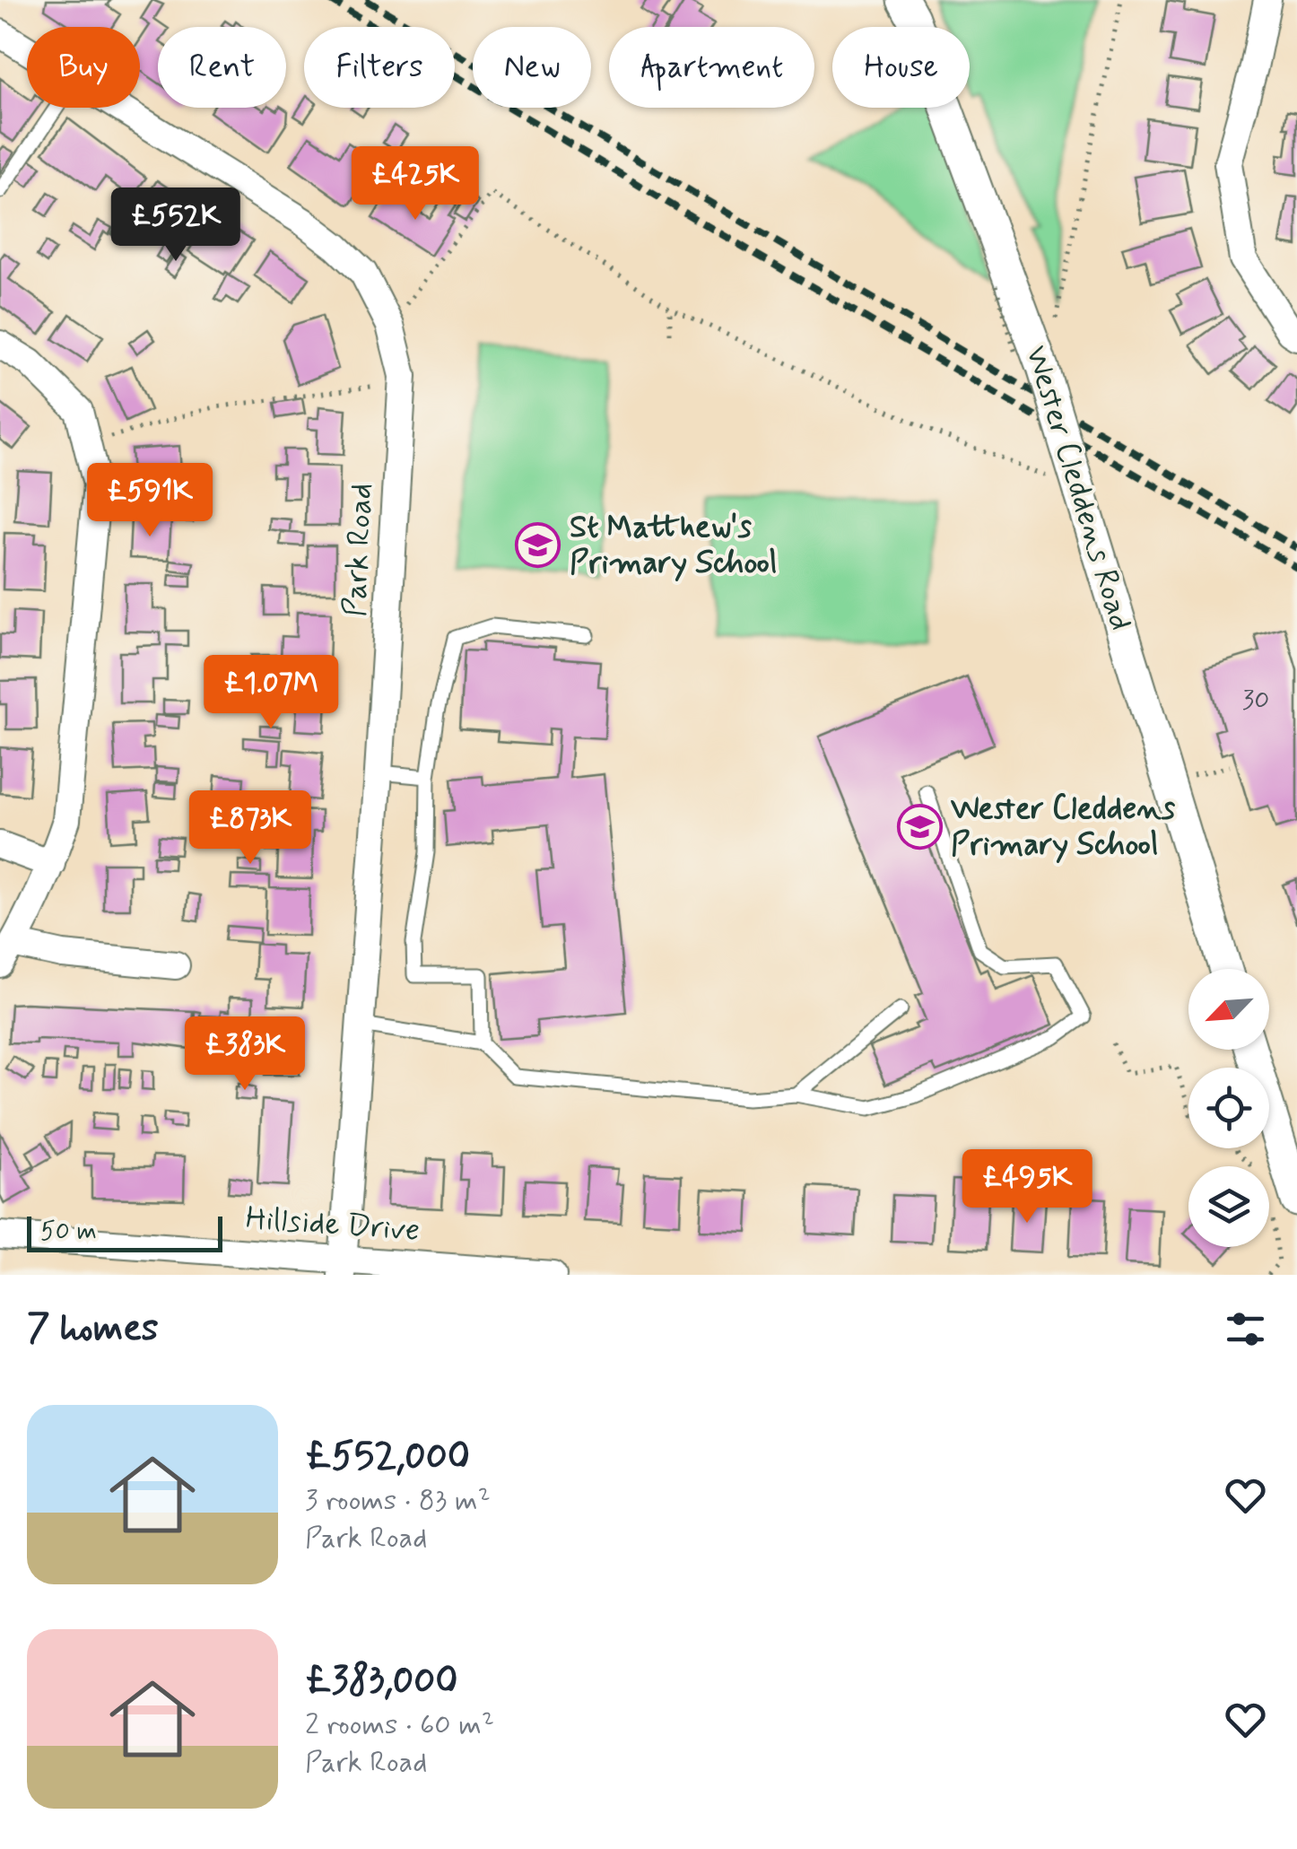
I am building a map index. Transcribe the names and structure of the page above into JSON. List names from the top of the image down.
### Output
{
  "streets": {
    "street": ["Wester Cleddens Road", "Park Road", "Hillside Drive"]
  },
  "crossings": [
    ["Park Road", "Hillside Drive"]
  ],
  "places": {
    "school or university": ["St Matthew's Primary School", "Wester Cleddens Primary School"]
  },
  "house_numbers": ["30"],
  "scale_bar": "50 m",
  "north": "bottom left",
  "page": {
    "chip": [
      "Buy",
      "Rent",
      "Filters",
      "New",
      "Apartment",
      "House"
    ],
    "price": [
      "£425K",
      "£552K",
      "£591K",
      "£1.07M",
      "£873K",
      "£383K",
      "£495K"
    ],
    "scale": "50 m",
    "heading": "7 homes",
    "list": [
      {
        "name": "£552,000",
        "note": "3 rooms · 83 m² · Park Road"
      },
      {
        "name": "£383,000",
        "note": "2 rooms · 60 m² · Park Road"
      }
    ]
  }
}
